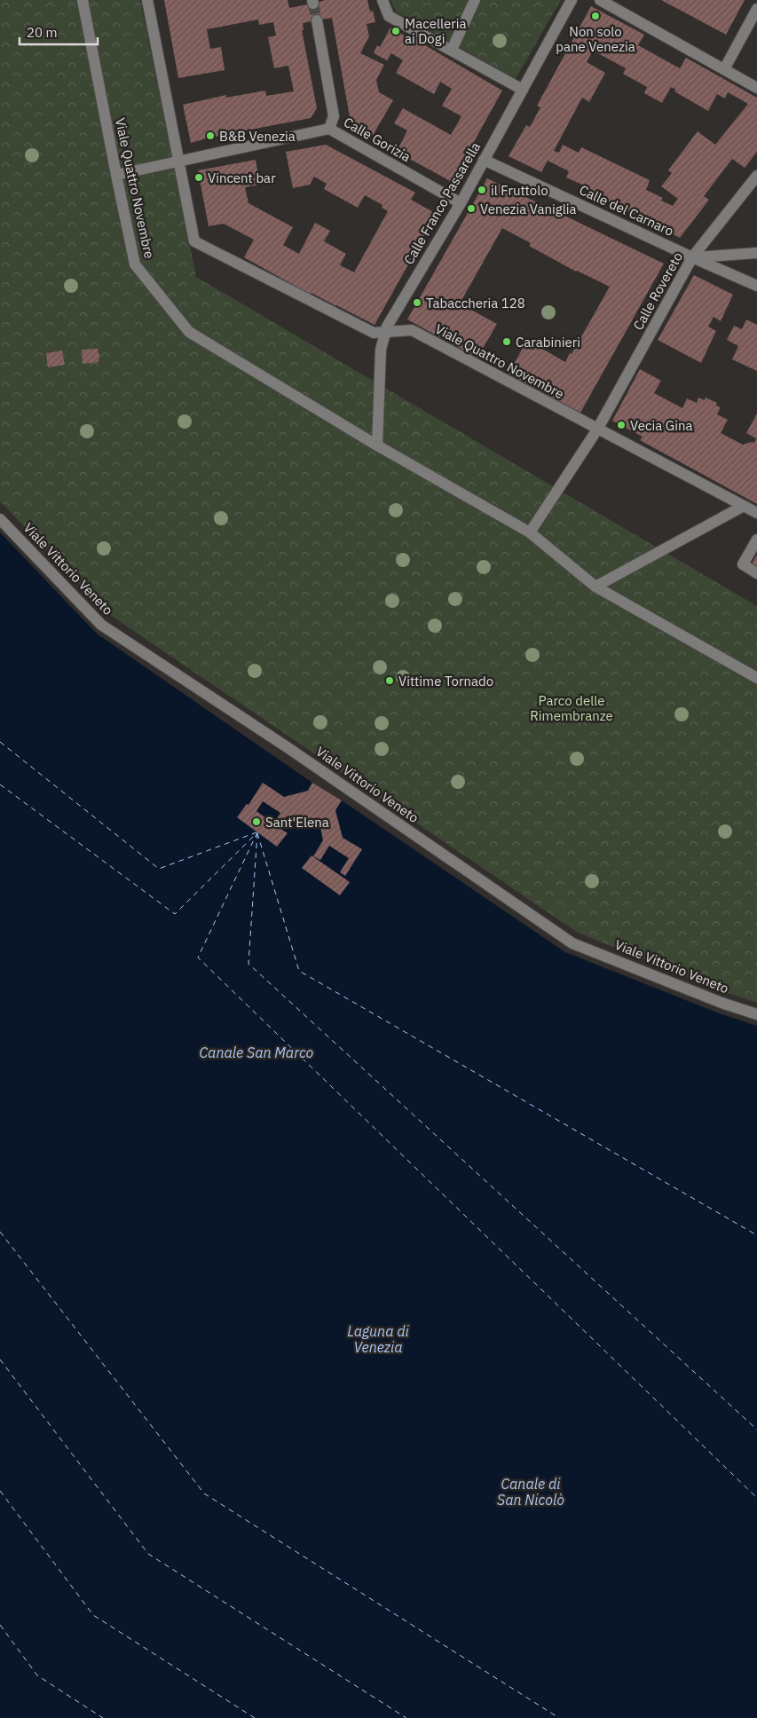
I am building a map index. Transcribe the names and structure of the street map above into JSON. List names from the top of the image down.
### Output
{
  "streets": {
    "street": [
      "Calle Gorizia",
      "Viale Quattro Novembre",
      "Calle Franco Passarella",
      "Calle del Carnaro",
      "Calle Rovereto",
      "Viale Vittorio Veneto"
    ]
  },
  "crossings": [
    ["Calle Gorizia", "Calle Franco Passarella"],
    ["Viale Quattro Novembre", "Calle Franco Passarella"],
    ["Viale Quattro Novembre", "Calle Rovereto"],
    ["Calle Franco Passarella", "Calle del Carnaro"],
    ["Calle del Carnaro", "Calle Rovereto"]
  ],
  "water": ["Canale San Marco", "Laguna di Venezia", "Canale di San Nicolò"],
  "parks": ["Parco delle Rimembranze"],
  "places": [
    "Non solo pane Venezia",
    "Macelleria ai Dogi",
    "B&B Venezia",
    "Vincent bar",
    "il Fruttolo",
    "Venezia Vaniglia",
    "Tabaccheria 128",
    "Carabinieri",
    "Vecia Gina",
    "Vittime Tornado",
    "Sant'Elena"
  ],
  "scale_bar": "20 m"
}
